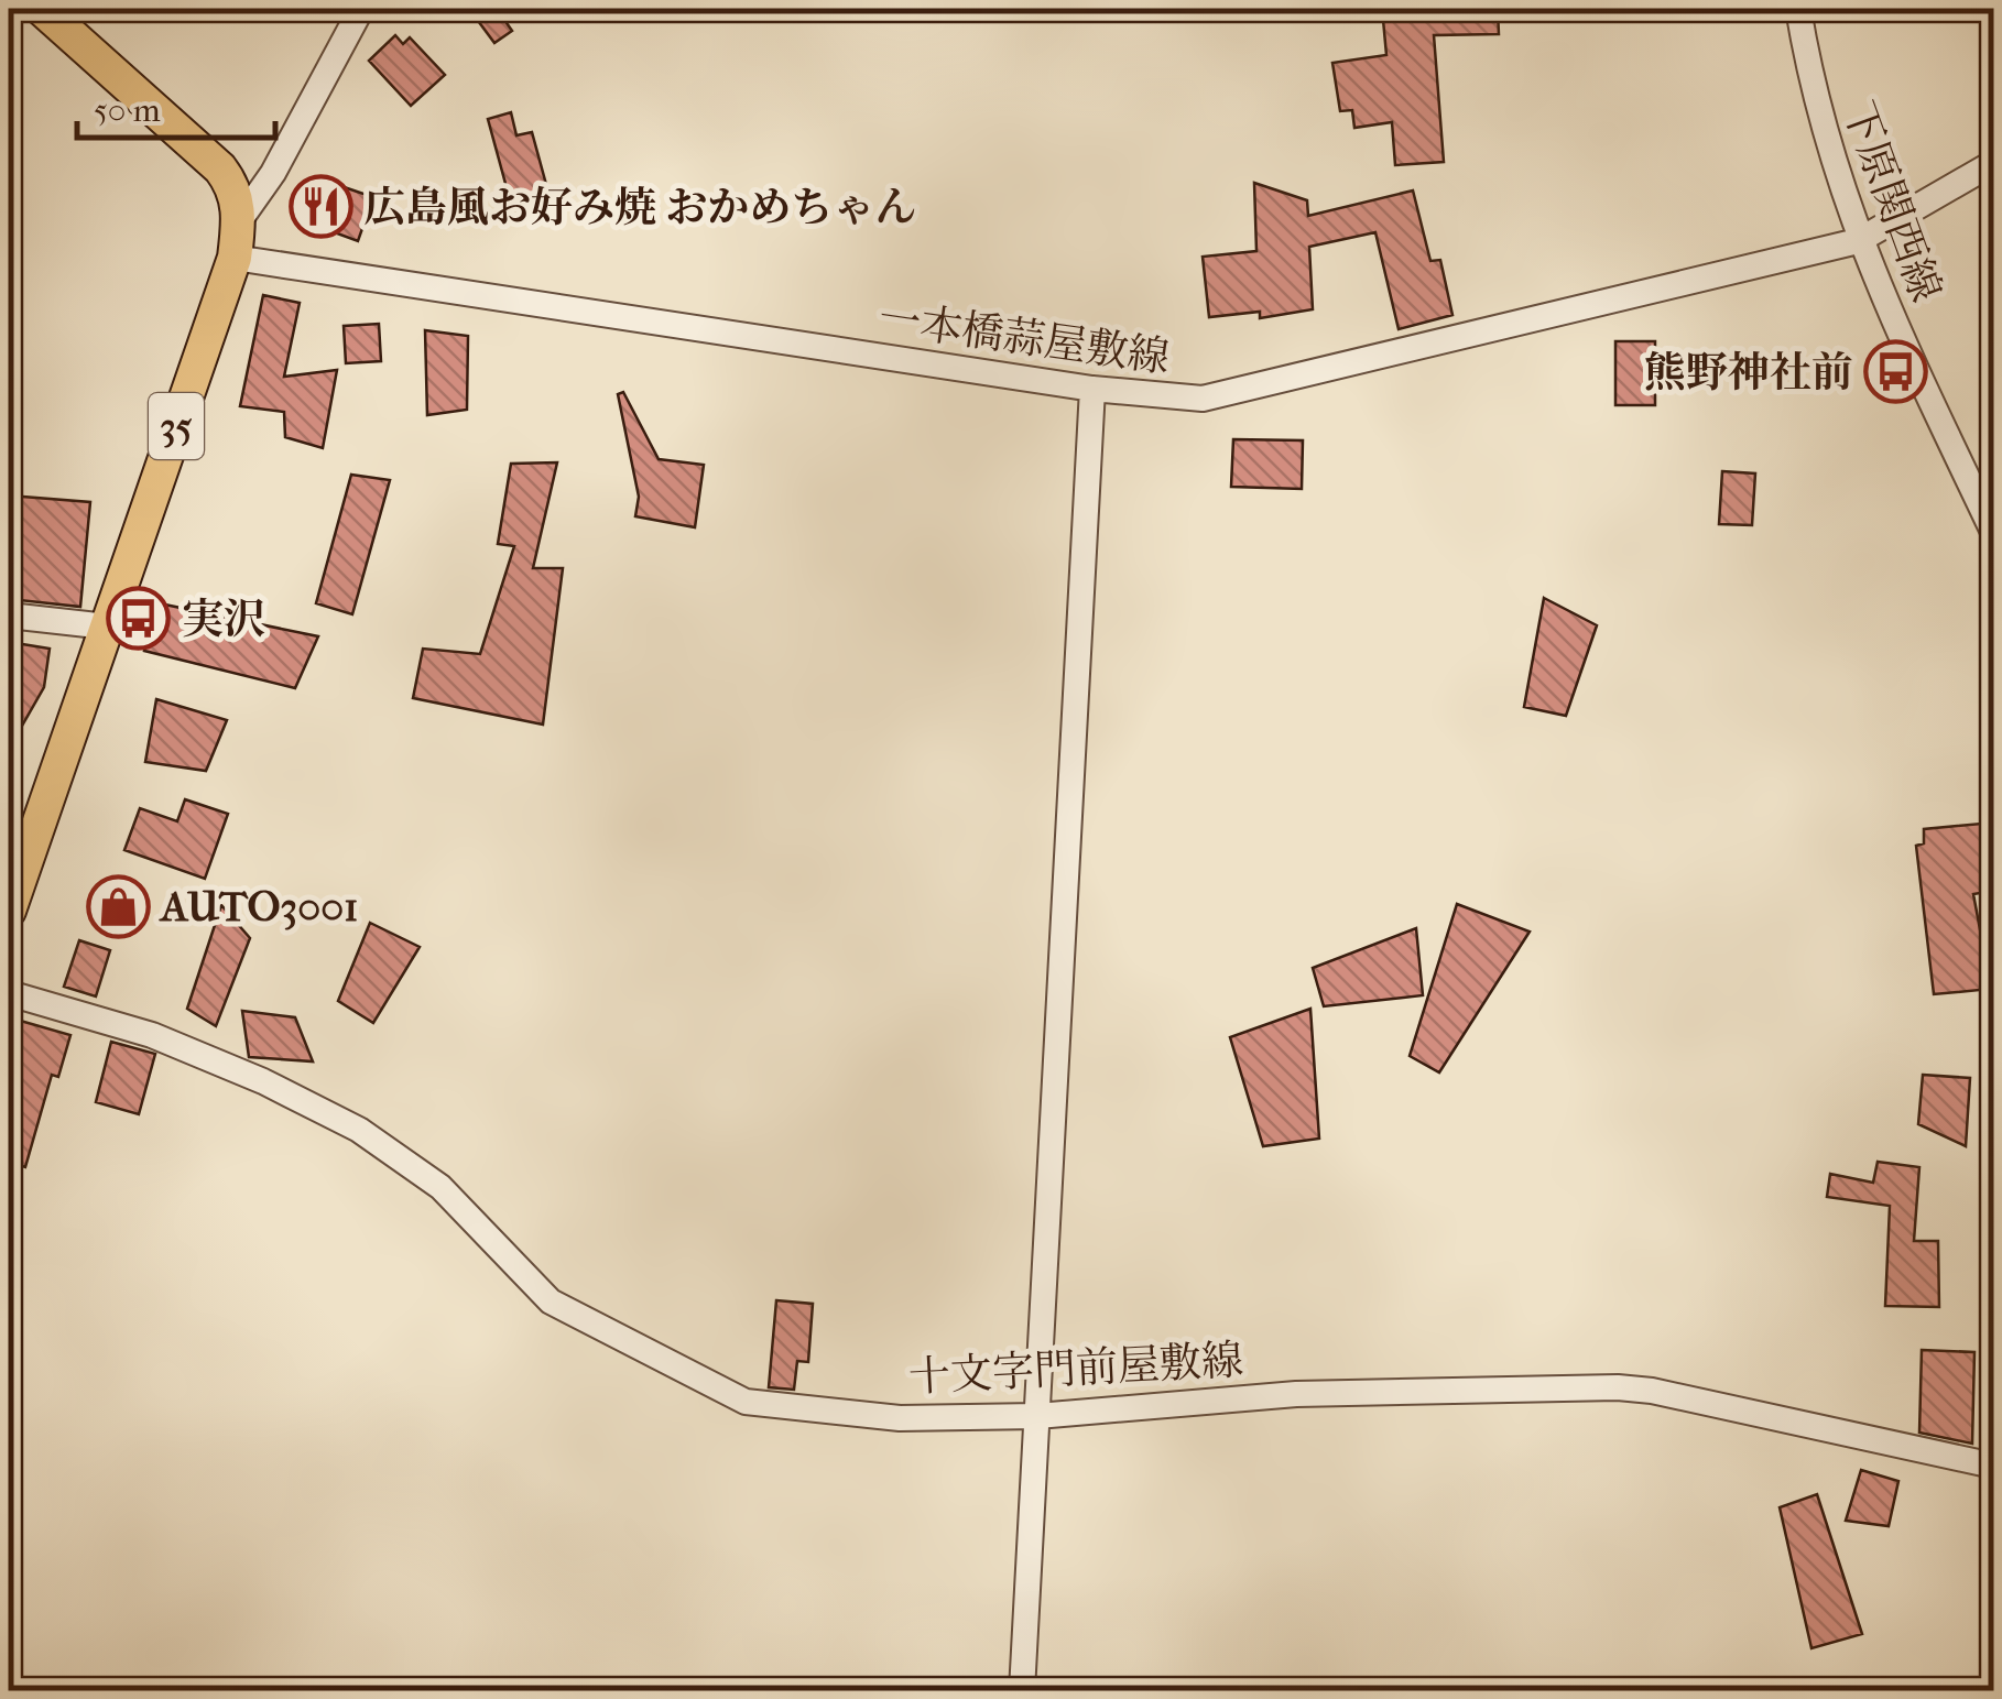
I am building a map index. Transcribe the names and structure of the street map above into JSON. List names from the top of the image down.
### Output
{
  "streets": {
    "main road": ["35"],
    "street": ["下原関西線", "一本橋蒜屋敷線", "十文字門前屋敷線"]
  },
  "crossings": [
    ["下原関西線", "一本橋蒜屋敷線"],
    ["一本橋蒜屋敷線", "35"]
  ],
  "places": {
    "restaurant": ["広島風お好み焼 おかめちゃん"],
    "bus stop": ["熊野神社前", "実沢"],
    "shop": ["AUTO3001"]
  },
  "scale_bar": "50 m"
}
